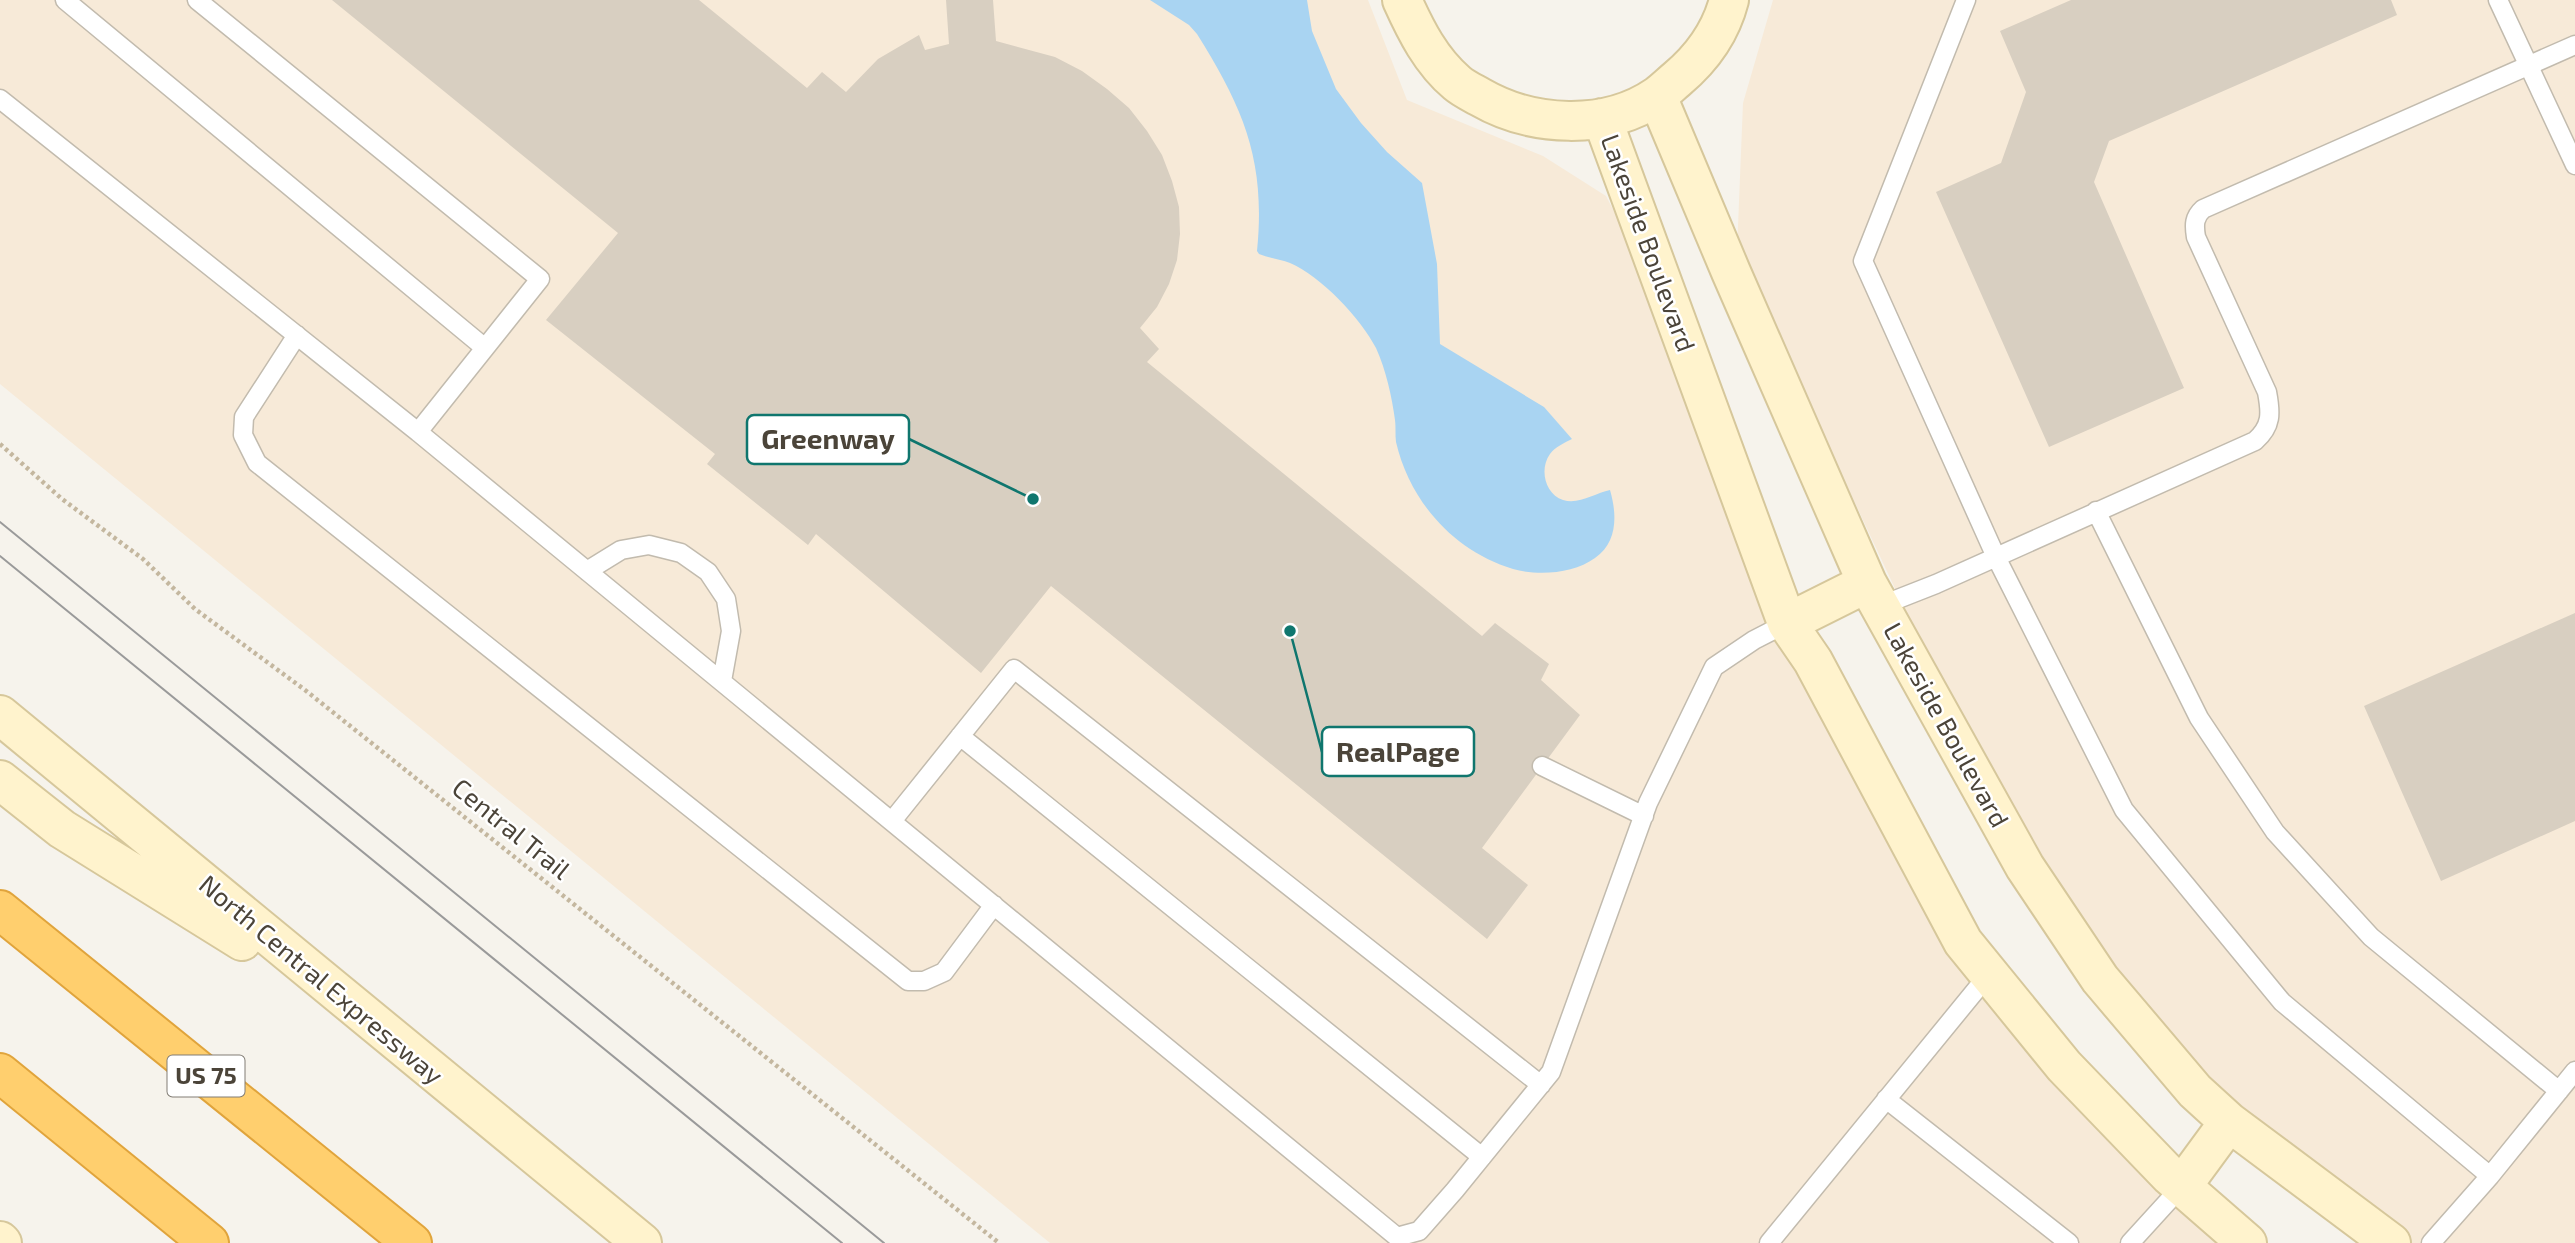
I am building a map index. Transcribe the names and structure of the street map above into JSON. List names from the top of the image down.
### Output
{
  "streets": {
    "highway": ["US 75"],
    "street": ["Lakeside Boulevard", "North Central Expressway"],
    "path": ["Central Trail"]
  },
  "places": ["Greenway", "RealPage"]
}
